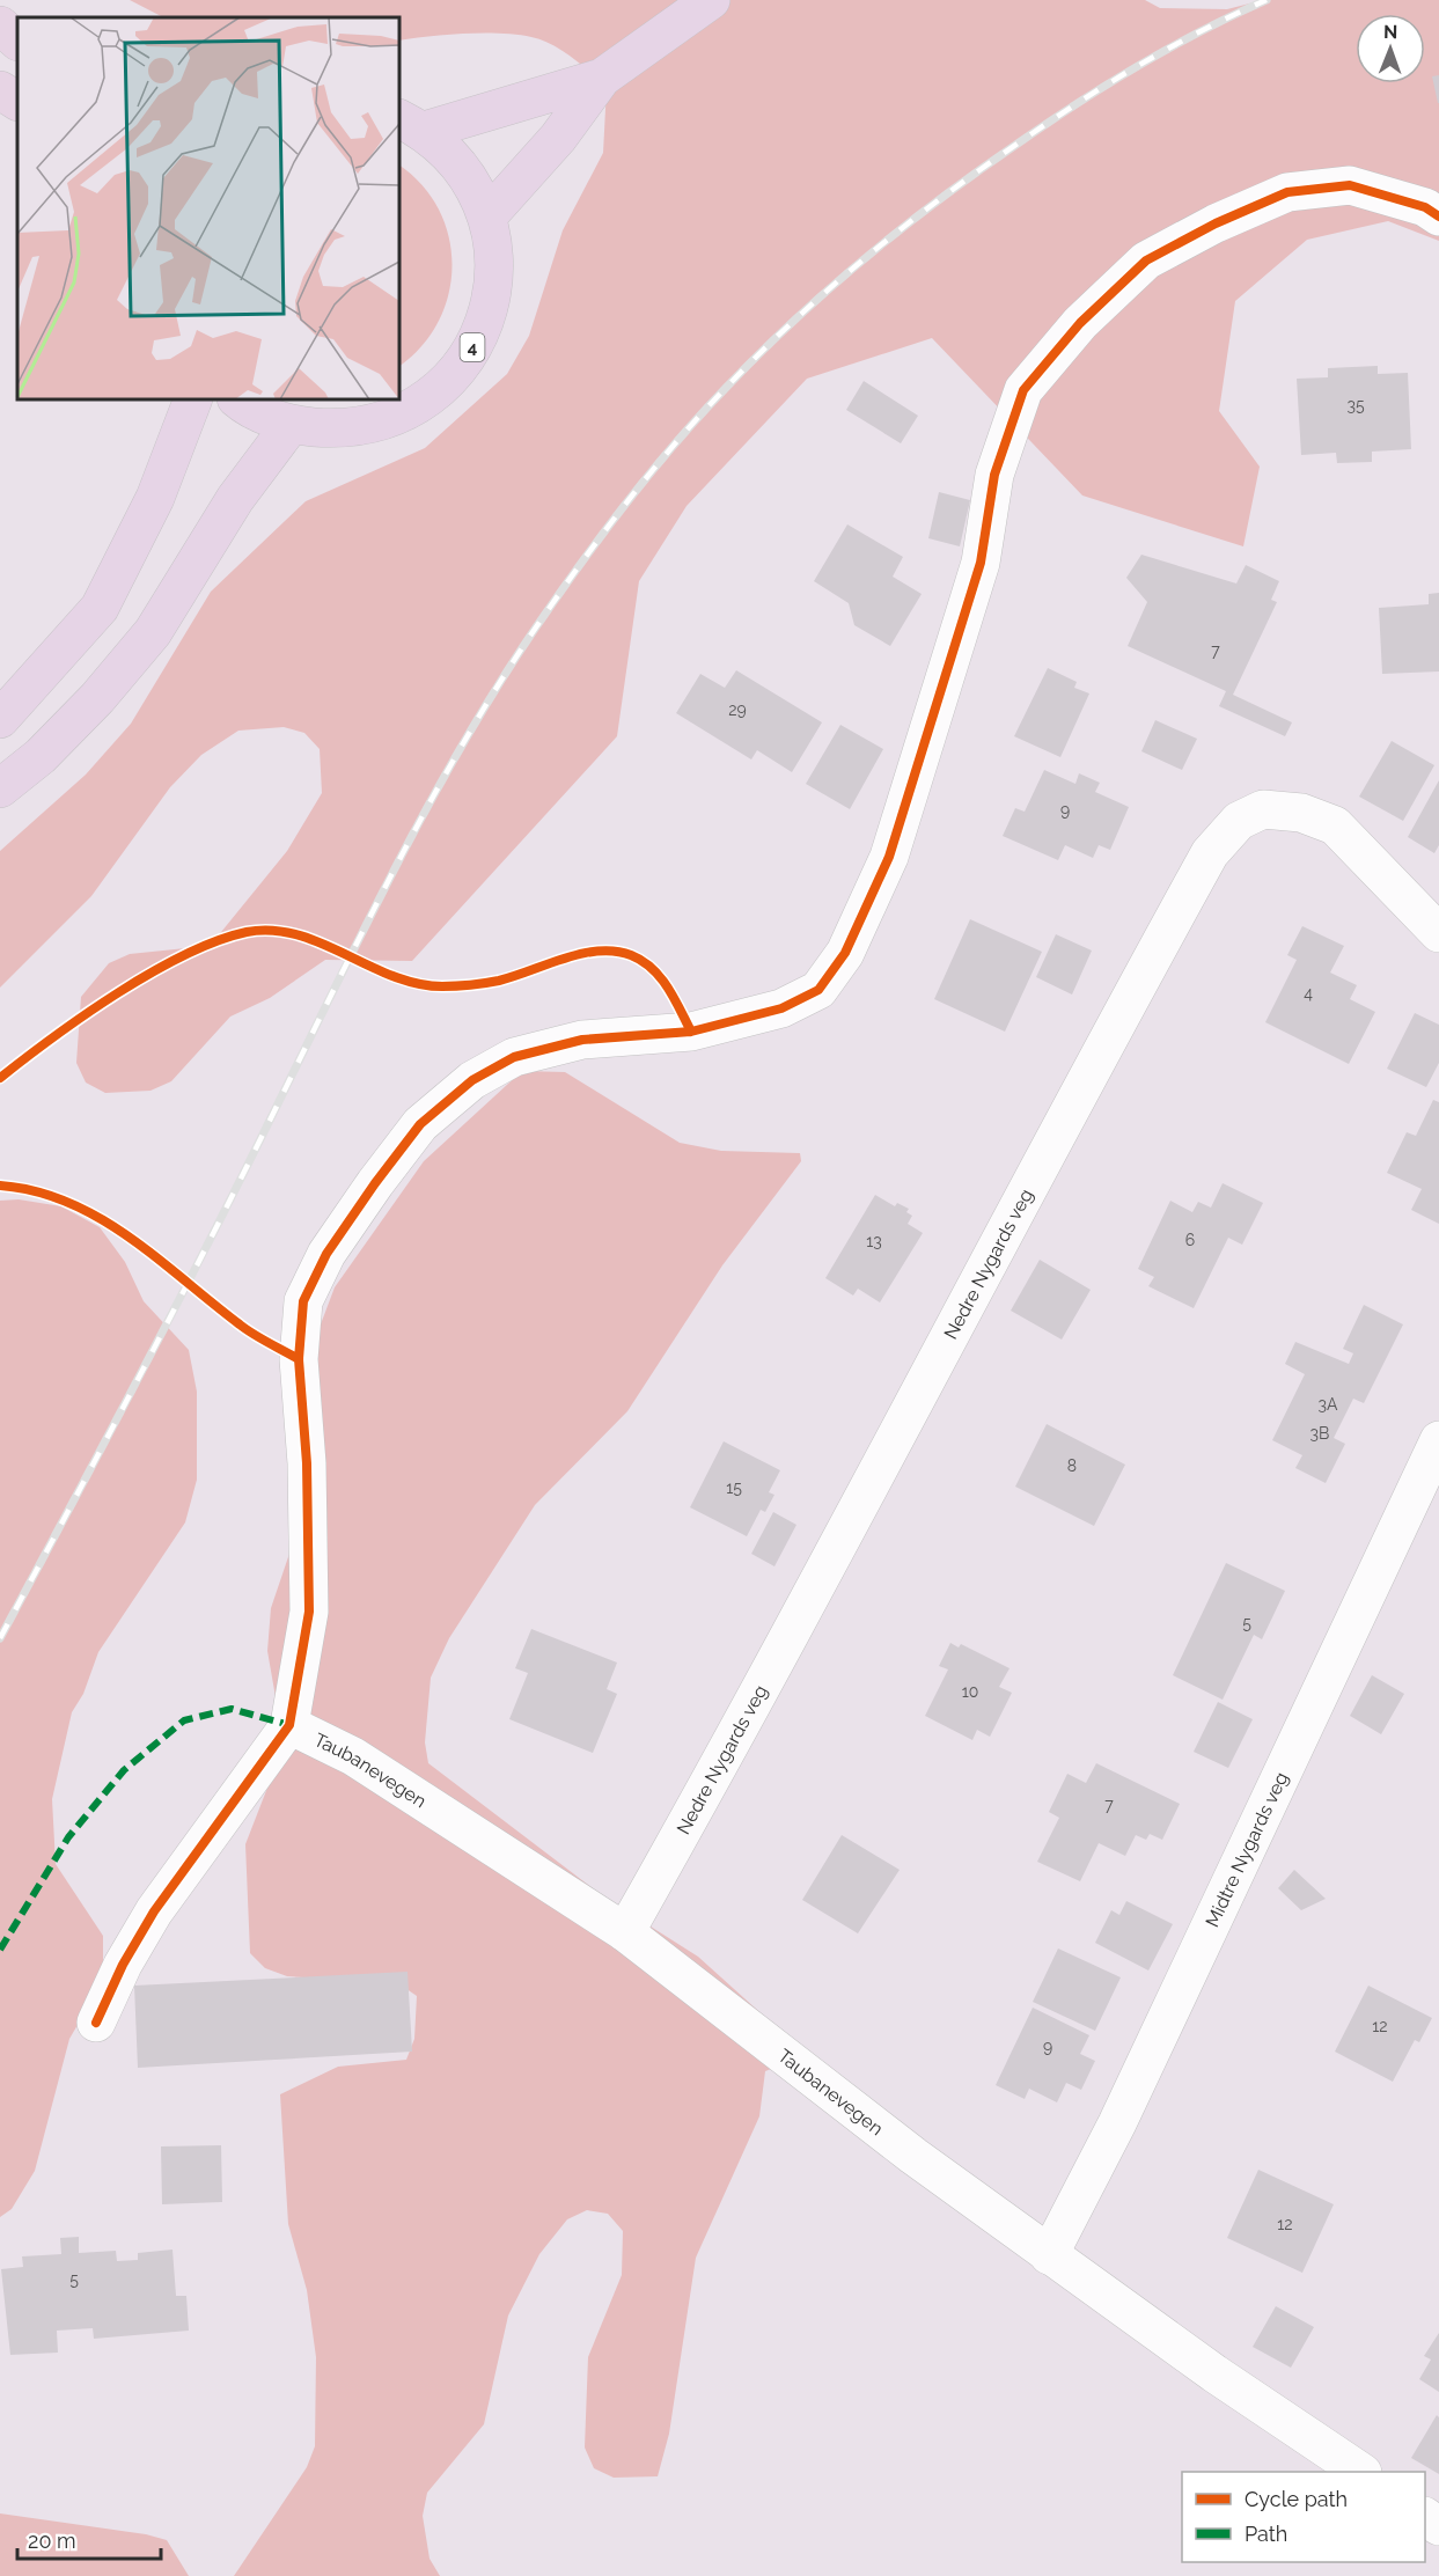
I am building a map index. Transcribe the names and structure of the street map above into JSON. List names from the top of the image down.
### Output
{
  "streets": {
    "highway": ["4"],
    "street": ["Nedre Nygards veg", "Taubanevegen", "Midtre Nygards veg"]
  },
  "crossings": [
    ["Nedre Nygards veg", "Taubanevegen"],
    ["Taubanevegen", "Midtre Nygards veg"]
  ],
  "house_numbers": [
    "35",
    "7",
    "29",
    "9",
    "4",
    "6",
    "13",
    "3A",
    "3B",
    "8",
    "15",
    "5",
    "10",
    "7",
    "12",
    "9",
    "12",
    "5"
  ],
  "legend": ["Cycle path", "Path"],
  "scale_bar": "20 m",
  "north": "top"
}
